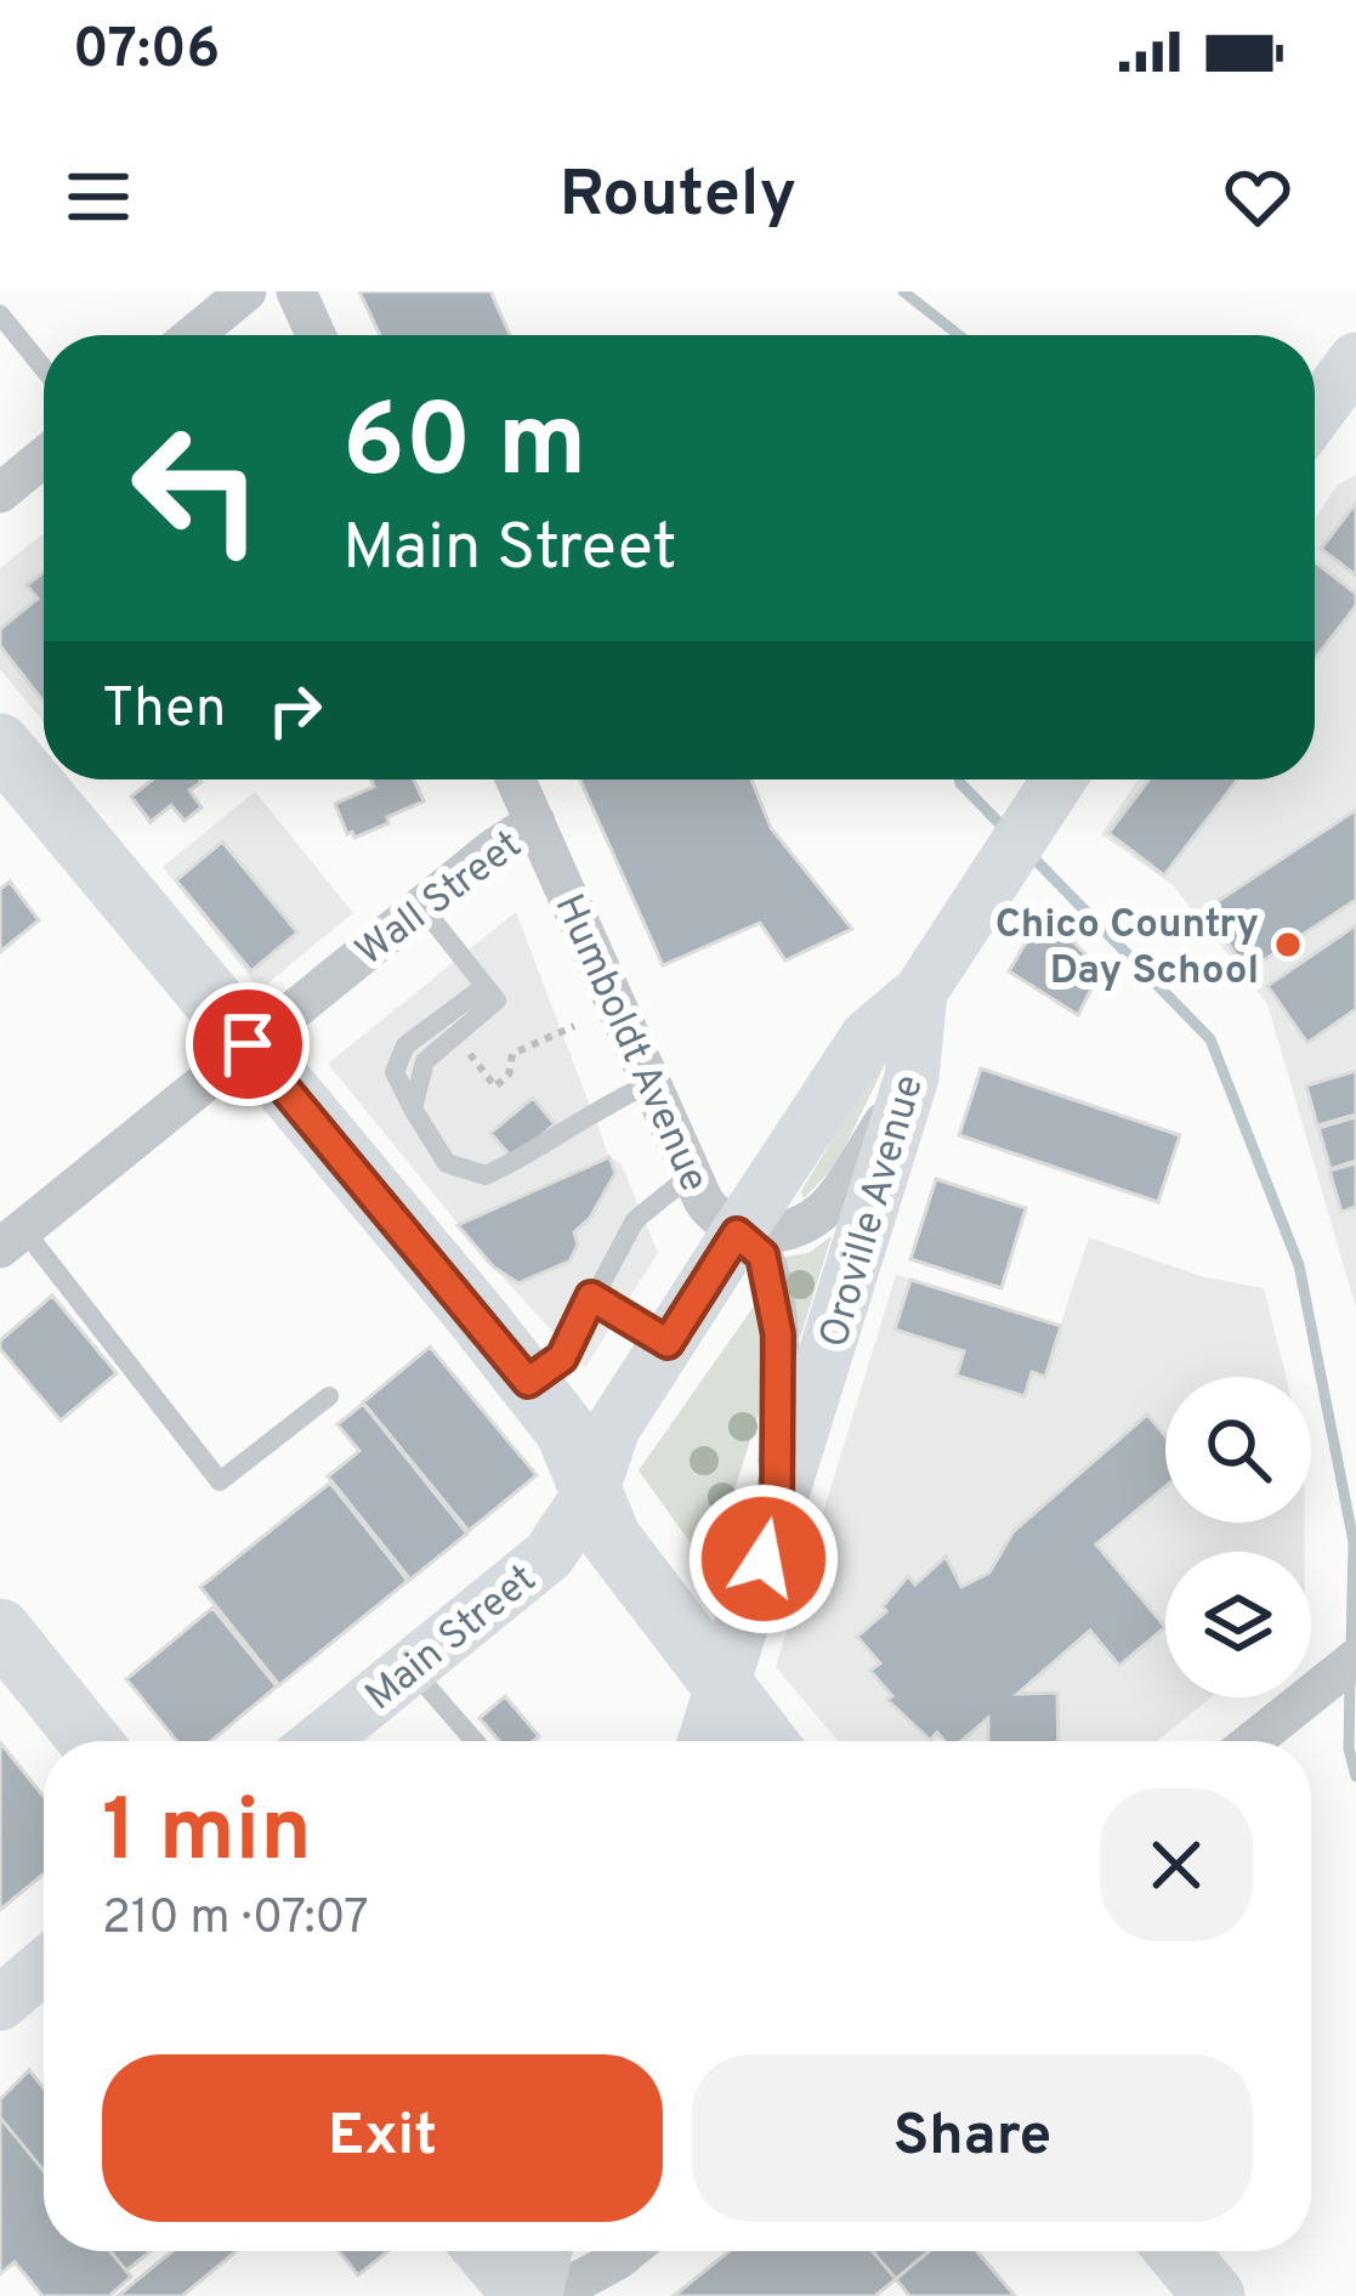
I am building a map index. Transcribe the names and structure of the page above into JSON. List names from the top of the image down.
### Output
{
  "streets": {
    "main road": ["Oroville Avenue", "Main Street"],
    "street": ["Wall Street", "Humboldt Avenue"]
  },
  "crossings": [
    ["Wall Street", "Humboldt Avenue"],
    ["Humboldt Avenue", "Oroville Avenue"],
    ["Humboldt Avenue", "Main Street"],
    ["Oroville Avenue", "Main Street"]
  ],
  "places": ["Chico Country Day School"],
  "page": {
    "status": "07:06",
    "header": "Routely",
    "turn": ["60 m", "Main Street"],
    "then": "Then",
    "heading": ["1 min", "210 m · 07:07"],
    "buttons": ["Exit", "Share"]
  }
}
